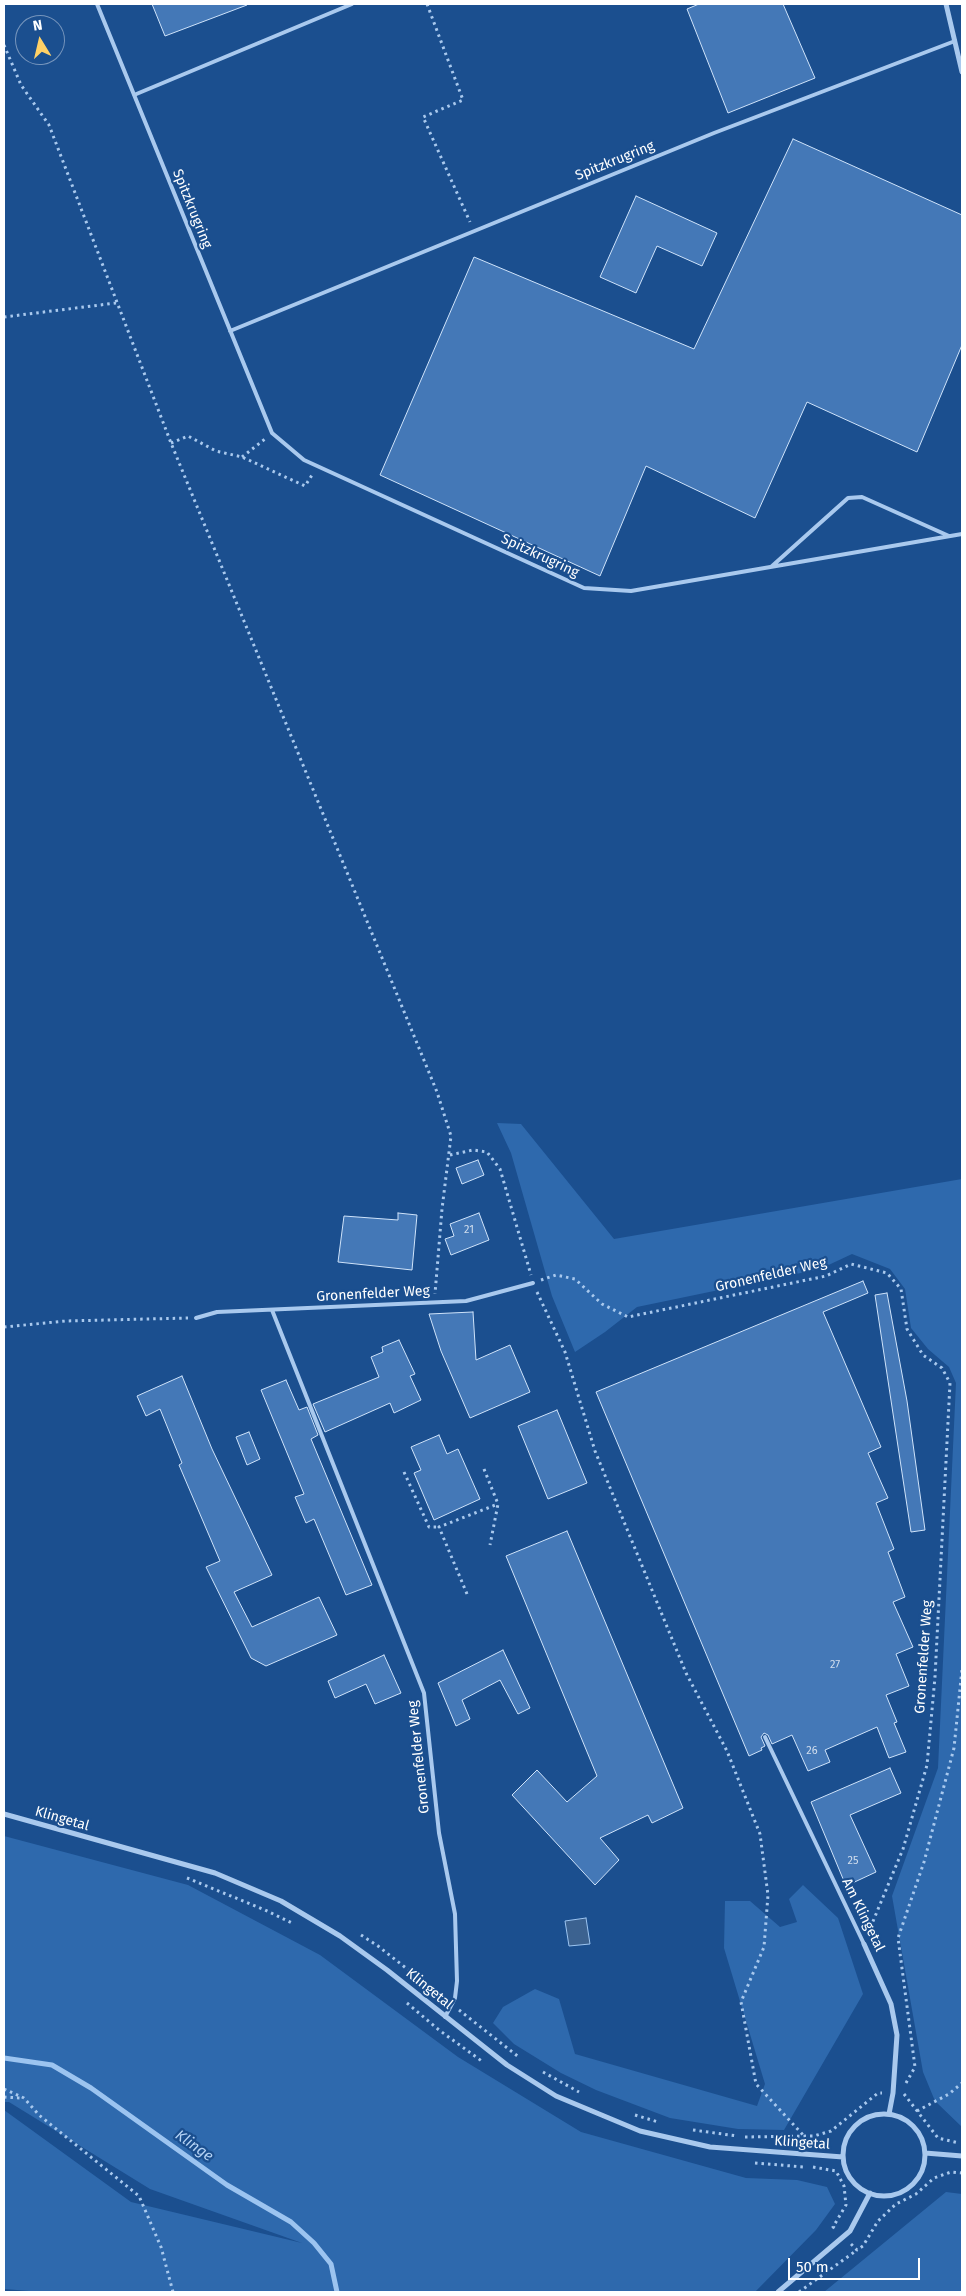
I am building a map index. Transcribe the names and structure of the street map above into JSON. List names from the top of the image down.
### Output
{
  "streets": {
    "street": ["Klingetal", "Am Klingetal"],
    "lane": ["Spitzkrugring", "Gronenfelder Weg"]
  },
  "crossings": [
    ["Gronenfelder Weg", "Klingetal"],
    ["Gronenfelder Weg", "Am Klingetal"],
    ["Klingetal", "Am Klingetal"]
  ],
  "water": ["Klinge"],
  "house_numbers": [
    "21",
    "27",
    "26",
    "25"
  ],
  "scale_bar": "50 m",
  "north": "top"
}
